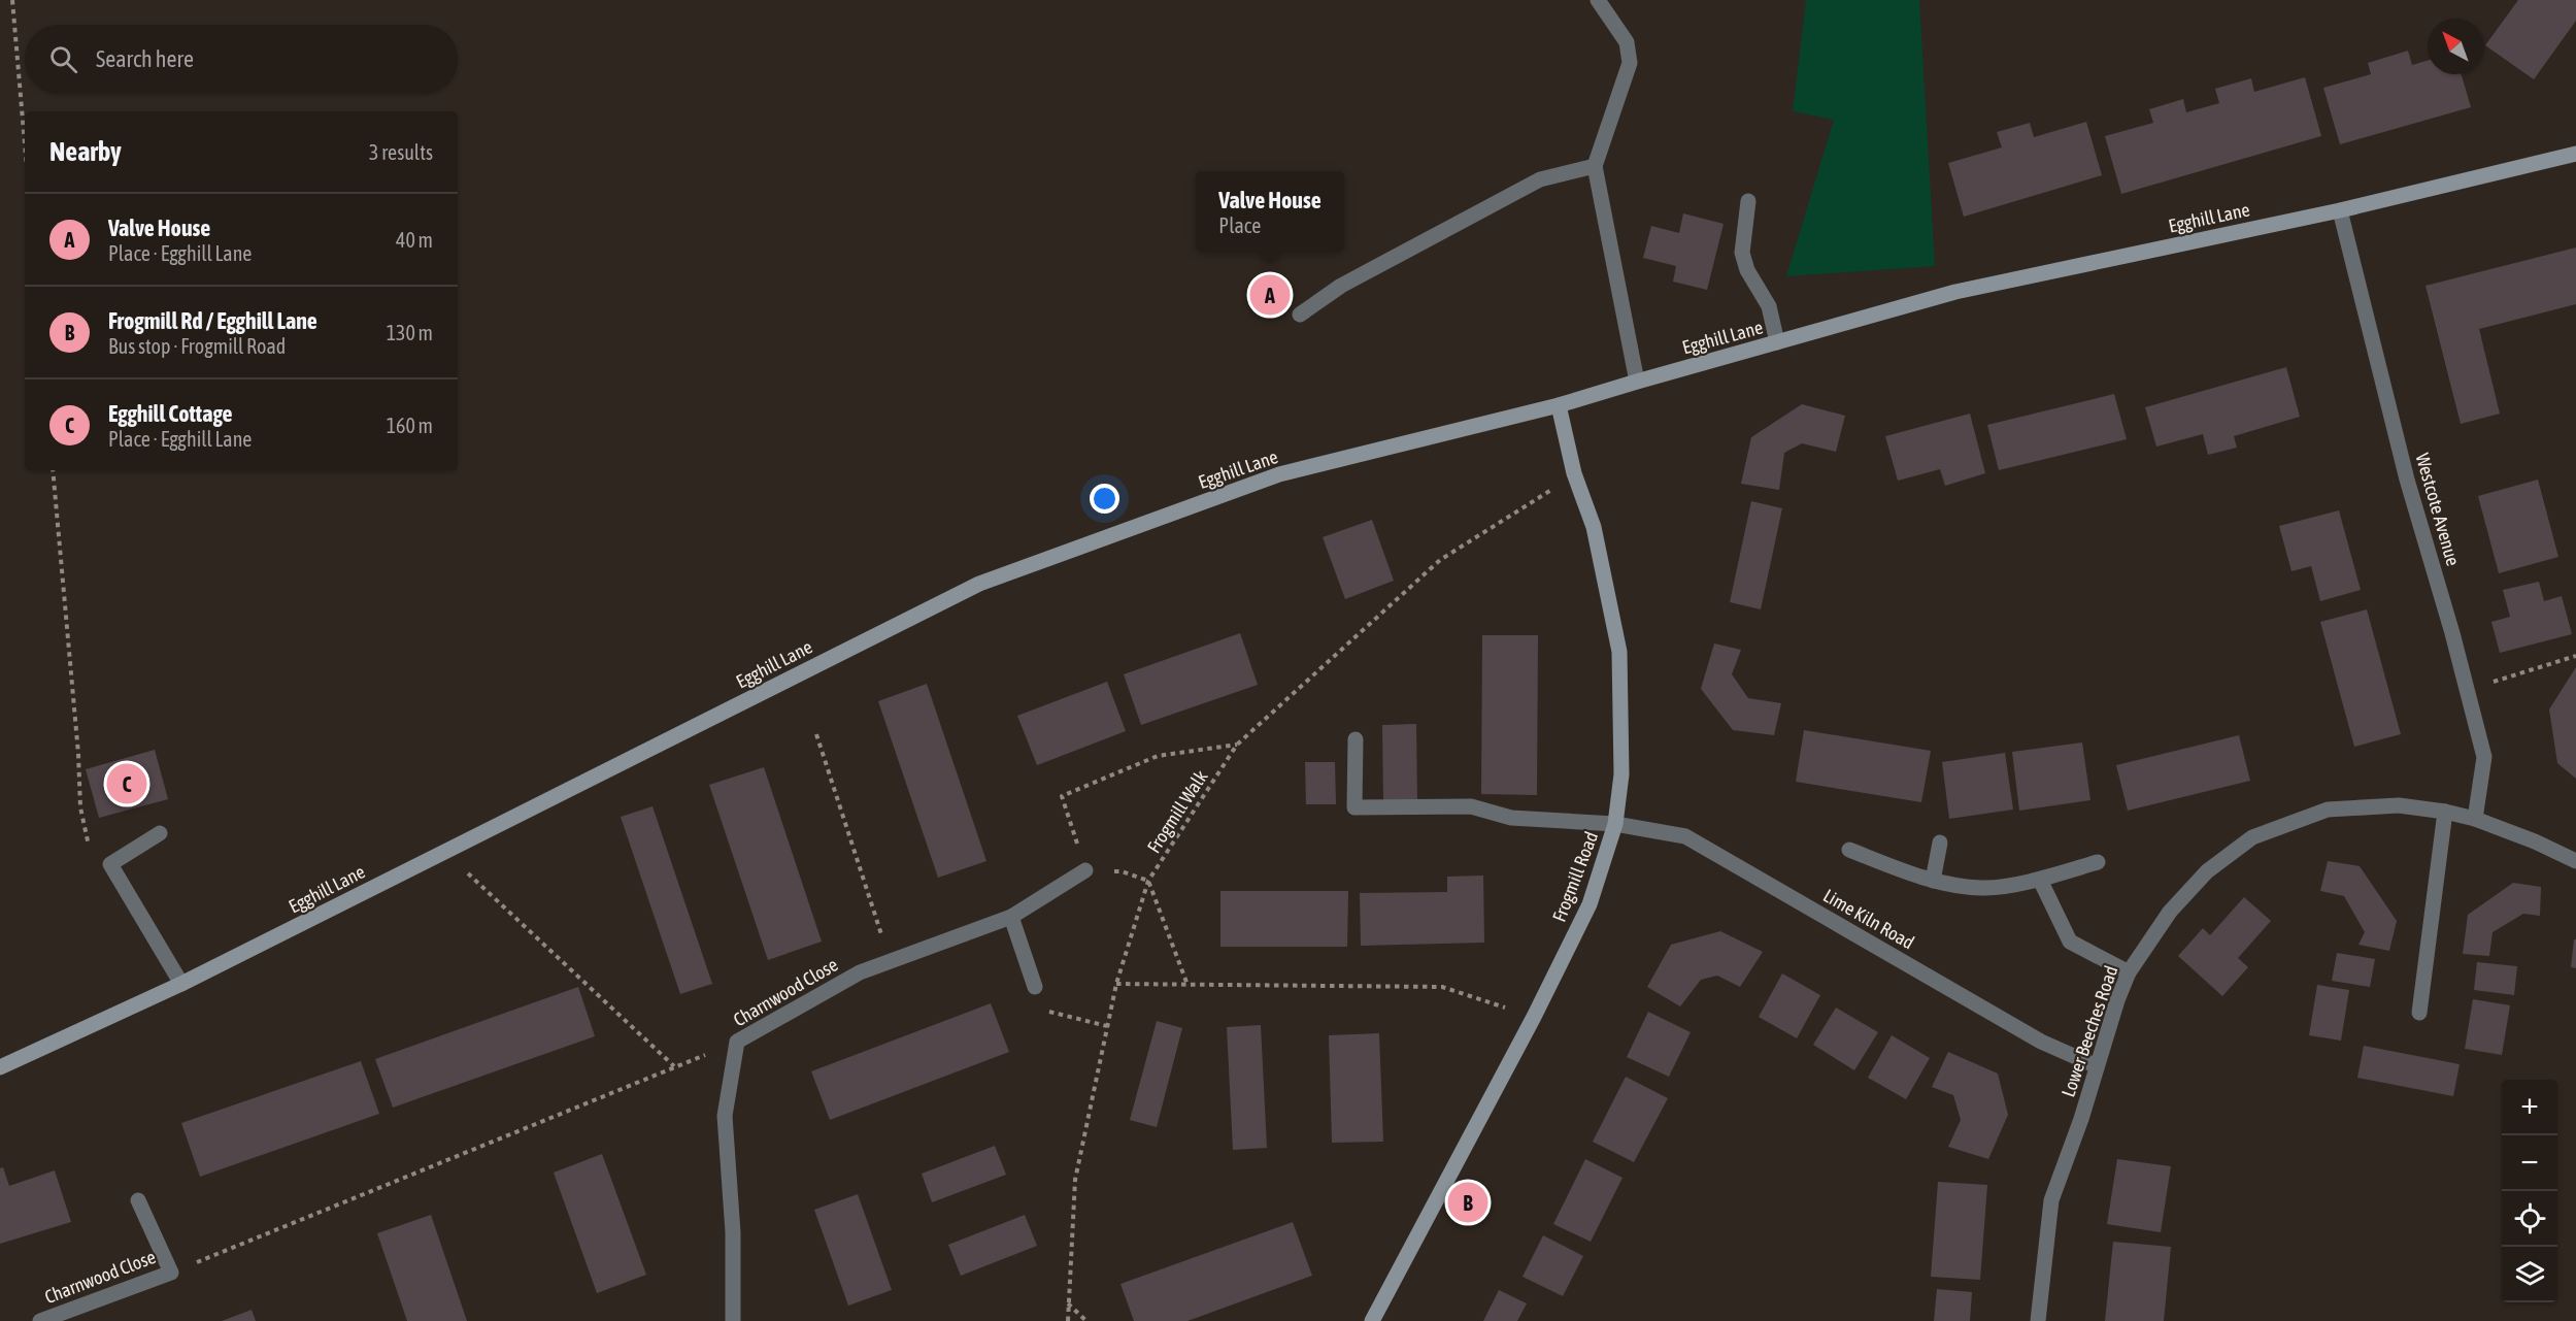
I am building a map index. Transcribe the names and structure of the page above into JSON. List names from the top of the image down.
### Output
{
  "streets": {
    "street": [
      "Egghill Lane",
      "Westcote Avenue",
      "Frogmill Road",
      "Lime Kiln Road",
      "Charnwood Close",
      "Lower Beeches Road"
    ],
    "path": ["Frogmill Walk"]
  },
  "crossings": [
    ["Egghill Lane", "Westcote Avenue"],
    ["Egghill Lane", "Frogmill Road"],
    ["Westcote Avenue", "Lower Beeches Road"],
    ["Frogmill Walk", "Frogmill Road"],
    ["Frogmill Road", "Lime Kiln Road"],
    ["Lime Kiln Road", "Lower Beeches Road"]
  ],
  "north": "top left",
  "page": {
    "search": "Search here",
    "heading": ["Nearby", "3 results"],
    "popup": ["Valve House", "Place"],
    "list": [
      {
        "mark": "A",
        "name": "Valve House",
        "note": "Place · Egghill Lane",
        "value": "40 m"
      },
      {
        "mark": "B",
        "name": "Frogmill Rd / Egghill Lane",
        "note": "Bus stop · Frogmill Road",
        "value": "130 m"
      },
      {
        "mark": "C",
        "name": "Egghill Cottage",
        "note": "Place · Egghill Lane",
        "value": "160 m"
      }
    ],
    "pins": ["A", "C", "B"],
    "map_buttons": ["+", "−"]
  }
}
